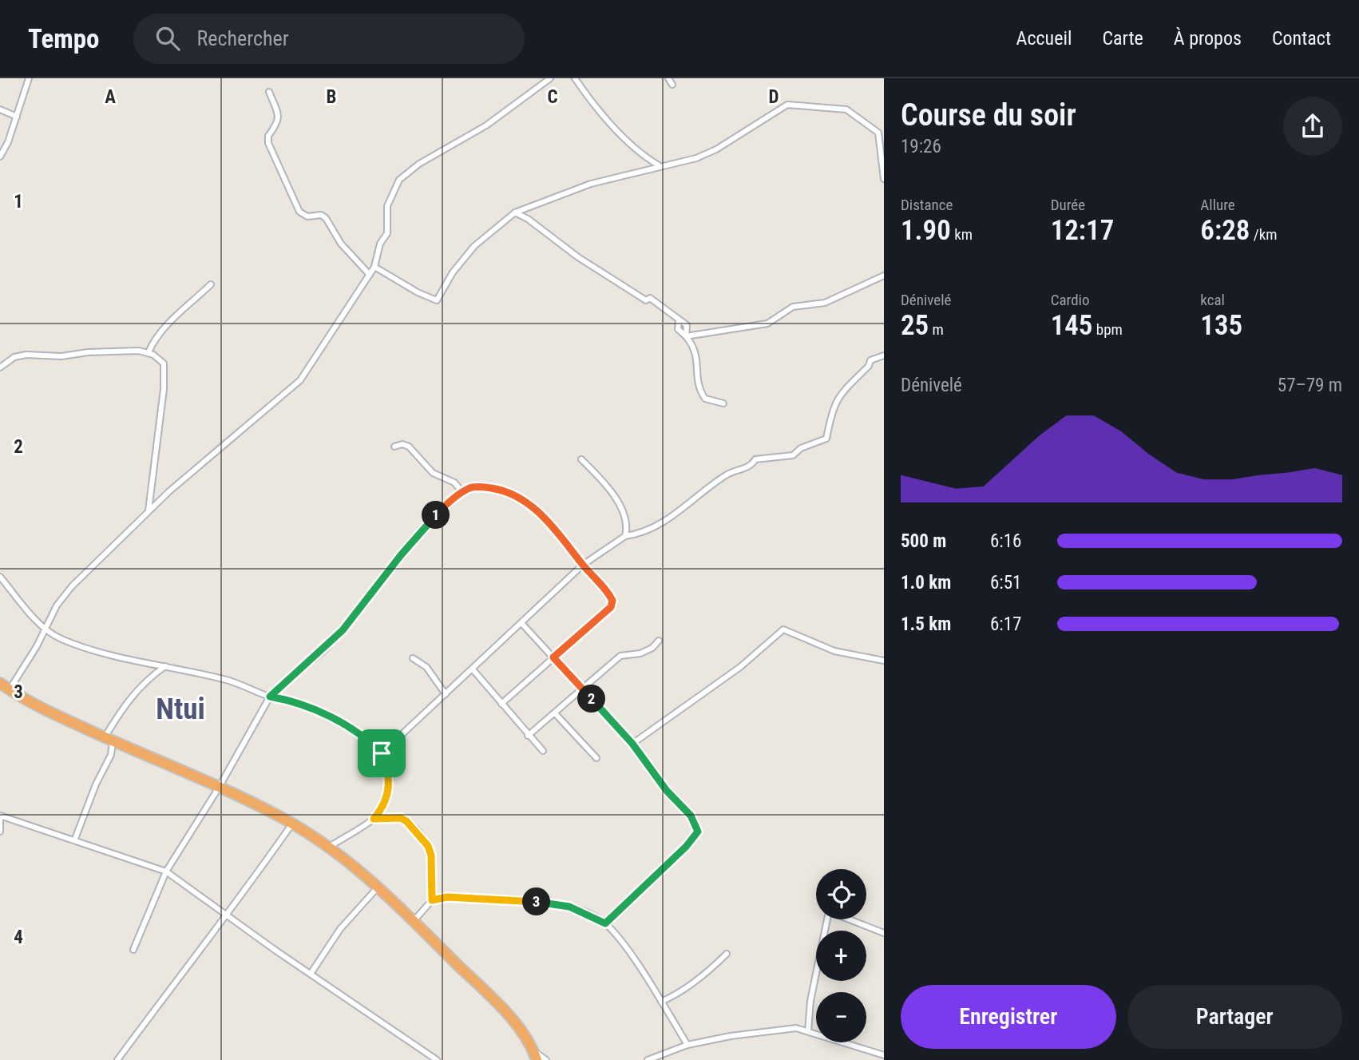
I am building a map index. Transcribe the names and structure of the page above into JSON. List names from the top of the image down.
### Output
{
  "districts": ["Ntui"],
  "page": {
    "header": "Tempo",
    "search": "Rechercher",
    "nav": [
      "Accueil",
      "Carte",
      "À propos",
      "Contact"
    ],
    "heading": ["Course du soir", "19:26"],
    "stats": [
      ["Distance", "1.90 km"],
      ["Durée", "12:17"],
      ["Allure", "6:28 /km"],
      ["Dénivelé", "25 m"],
      ["Cardio", "145 bpm"],
      ["kcal", "135"]
    ],
    "chart": ["Dénivelé", "57–79 m"],
    "pins": ["1", "2", "3"],
    "list": [
      {
        "name": "500 m",
        "note": "6:16"
      },
      {
        "name": "1.0 km",
        "note": "6:51"
      },
      {
        "name": "1.5 km",
        "note": "6:17"
      }
    ],
    "map_buttons": ["+", "−"],
    "buttons": ["Enregistrer", "Partager"]
  },
  "grid": {
    "columns": [
      "A",
      "B",
      "C",
      "D"
    ],
    "rows": [
      "1",
      "2",
      "3",
      "4"
    ]
  }
}
